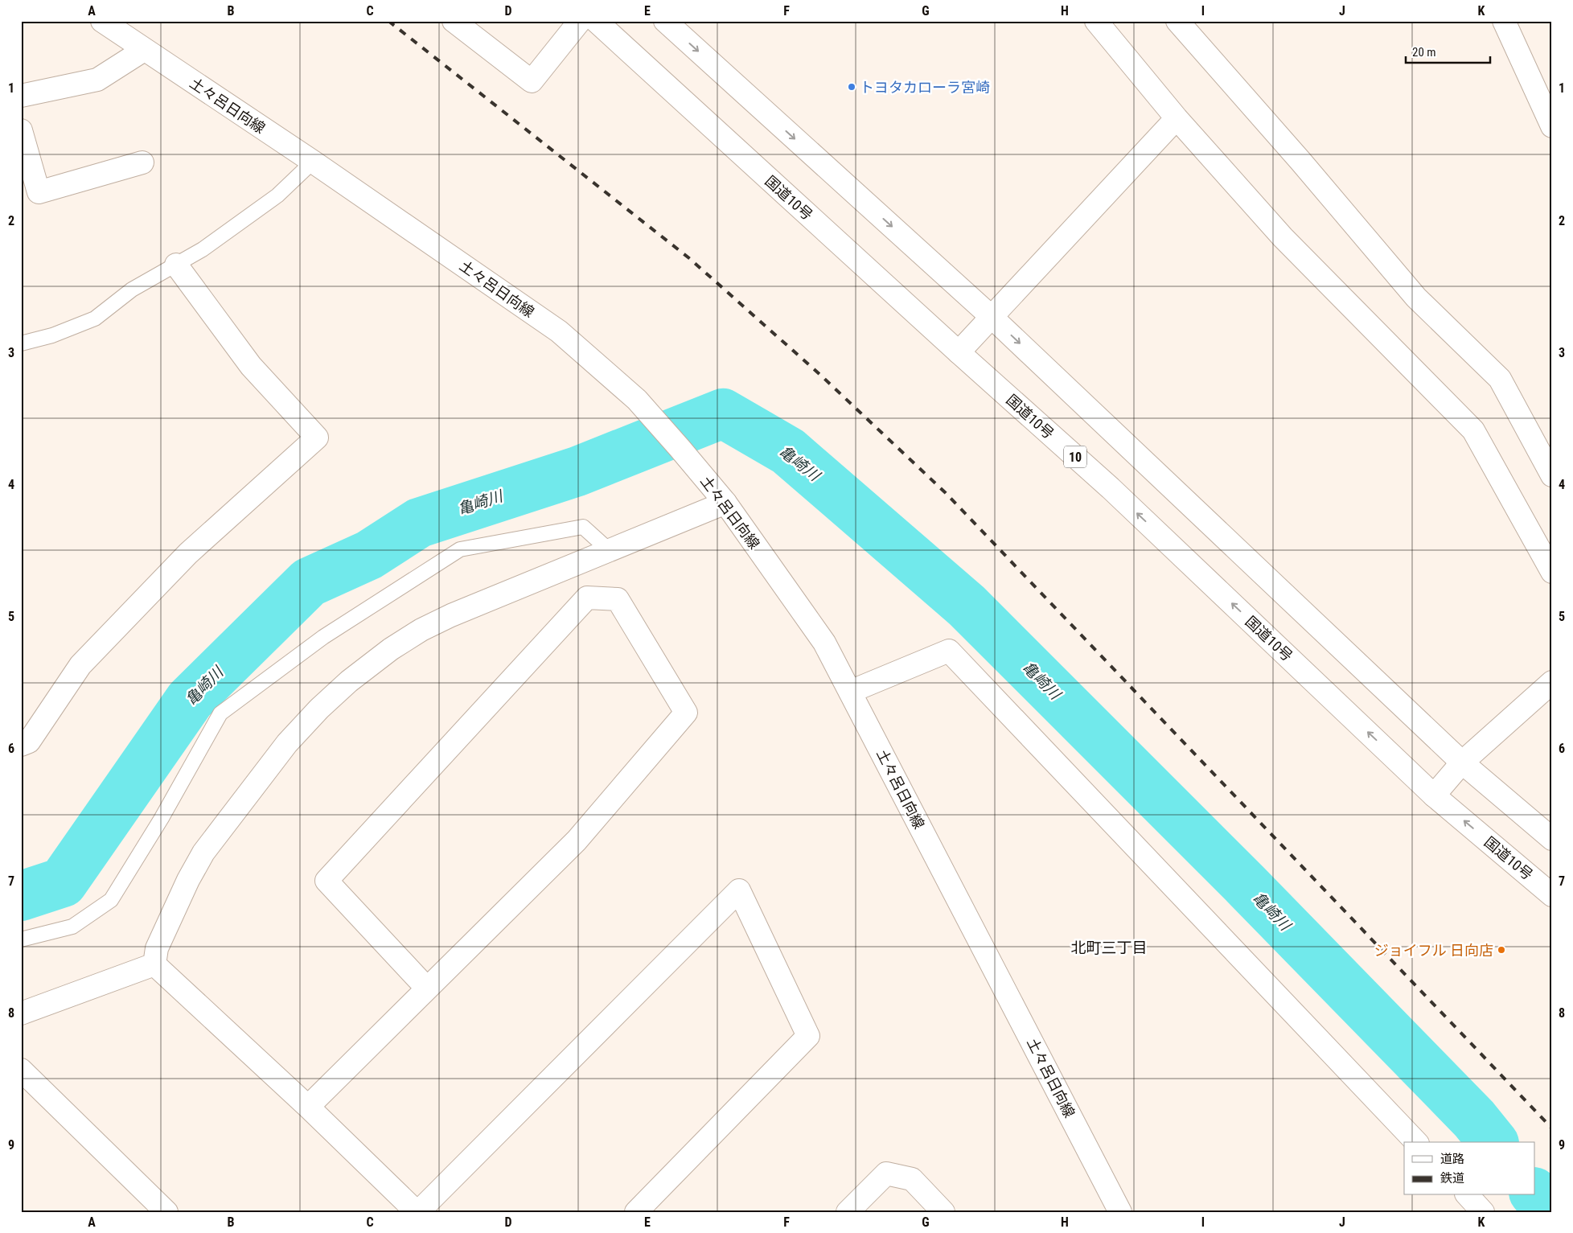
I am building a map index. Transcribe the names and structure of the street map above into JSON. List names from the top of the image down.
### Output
{
  "streets": {
    "main road": ["土々呂日向線", "国道10号", "10"]
  },
  "districts": ["北町三丁目"],
  "water": ["亀崎川"],
  "places": ["トヨタカローラ宮崎", "ジョイフル 日向店"],
  "legend": ["道路", "鉄道"],
  "scale_bar": "20 m",
  "grid": {
    "columns": [
      "A",
      "B",
      "C",
      "D",
      "E",
      "F",
      "G",
      "H",
      "I",
      "J",
      "K"
    ],
    "rows": [
      "1",
      "2",
      "3",
      "4",
      "5",
      "6",
      "7",
      "8",
      "9"
    ]
  }
}
